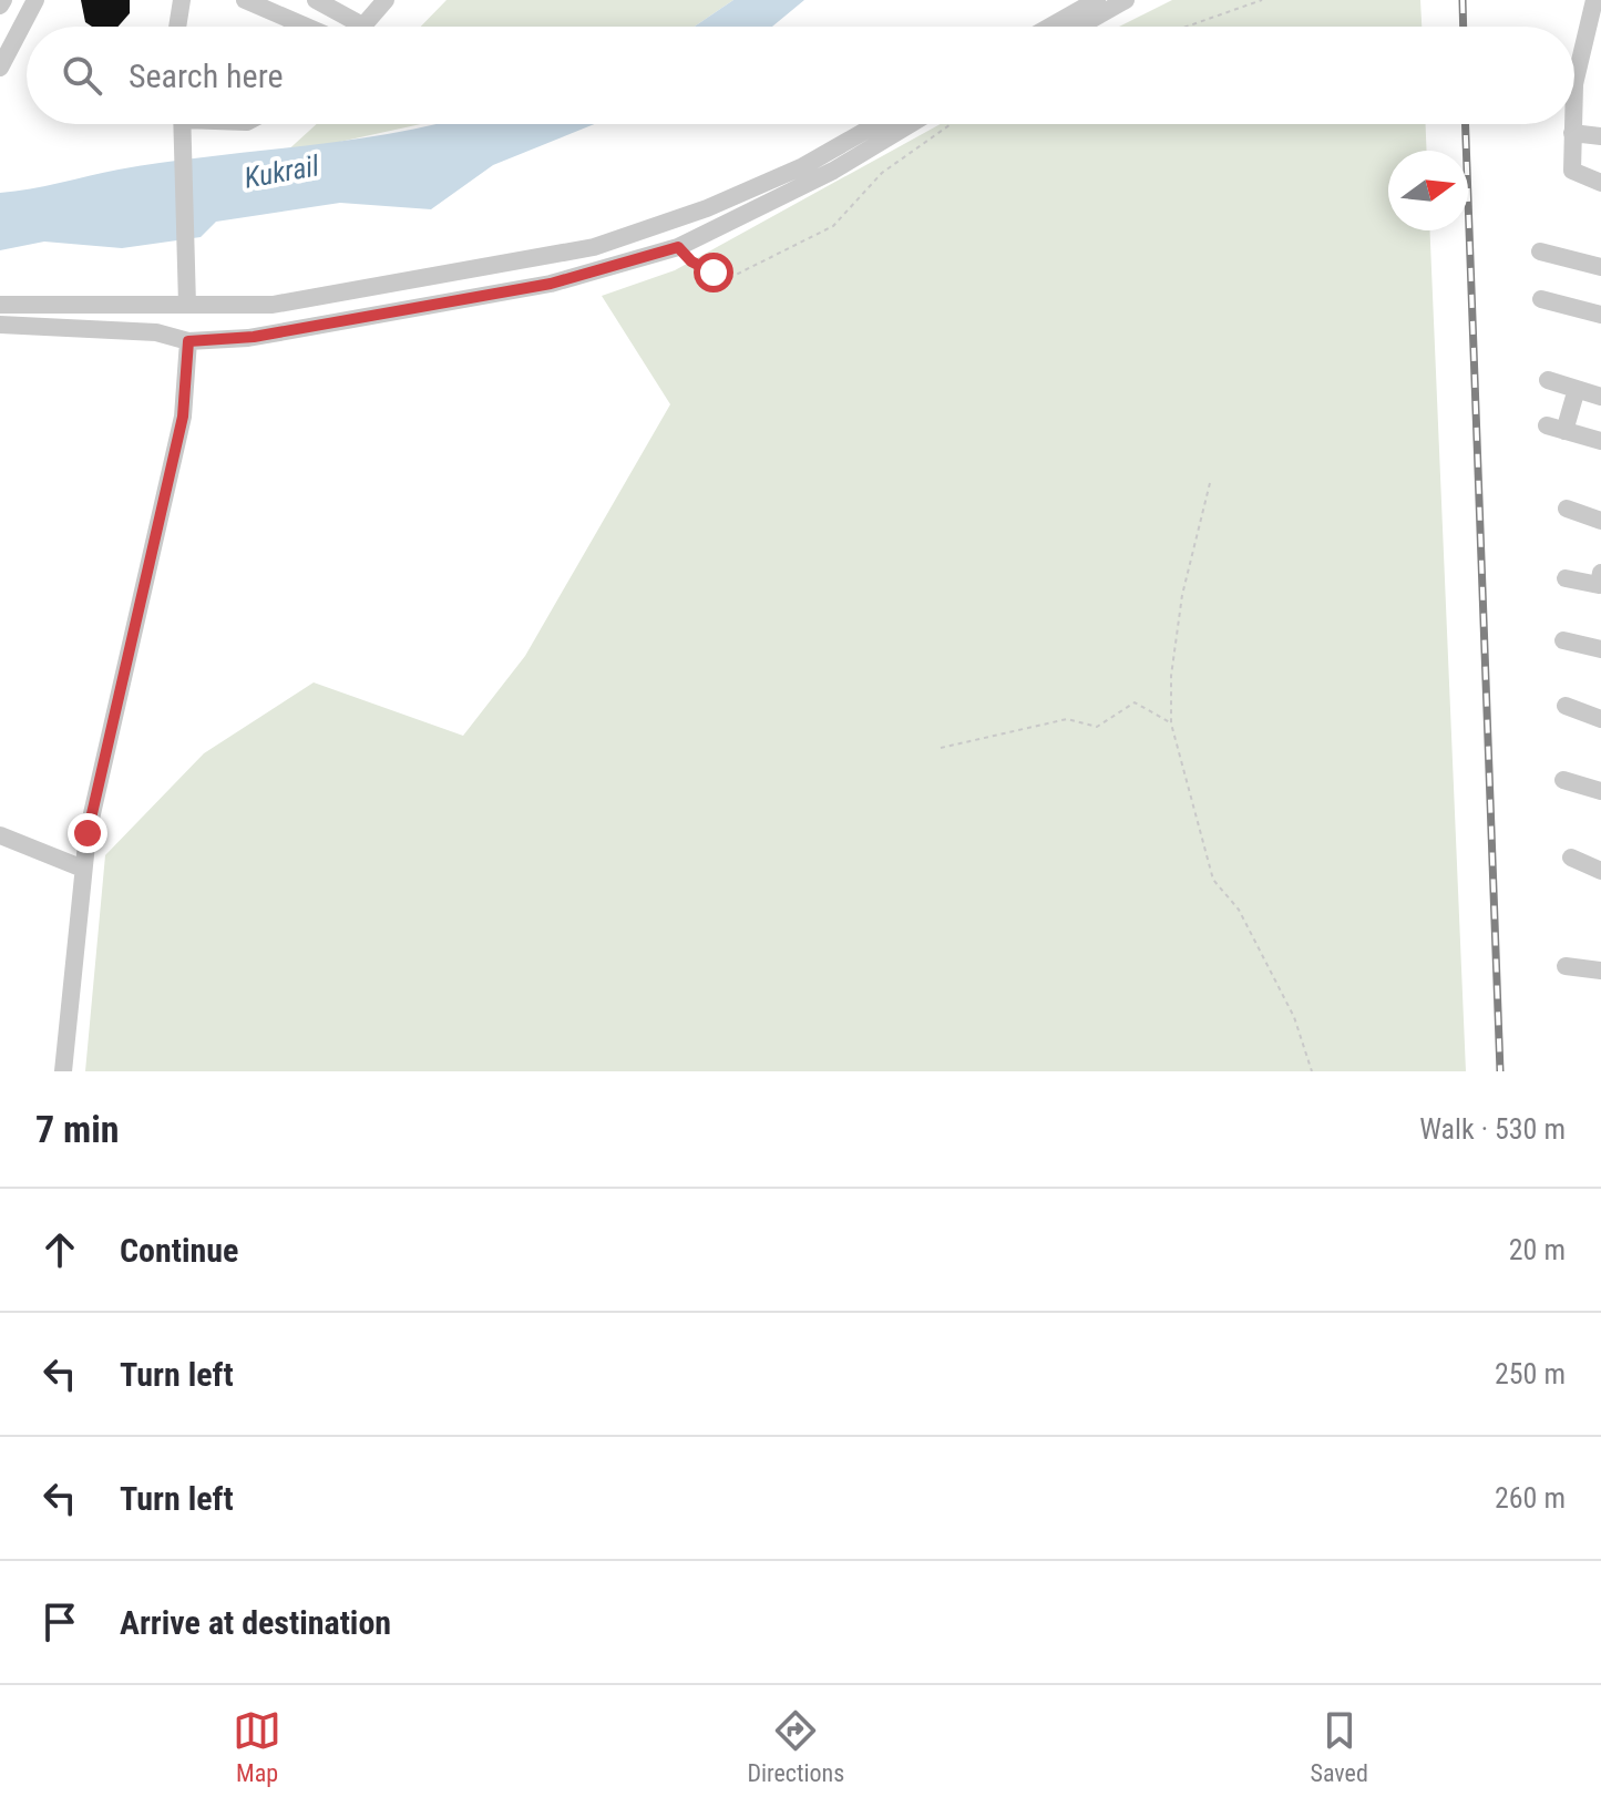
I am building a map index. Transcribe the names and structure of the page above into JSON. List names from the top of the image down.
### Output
{
  "water": ["Kukrail"],
  "north": "right",
  "page": {
    "search": "Search here",
    "heading": ["7 min", "Walk · 530 m"],
    "list": [
      ["Continue", "20 m"],
      ["Turn left", "250 m"],
      ["Turn left", "260 m"],
      "Arrive at destination"
    ],
    "nav": ["Map", "Directions", "Saved"]
  }
}
